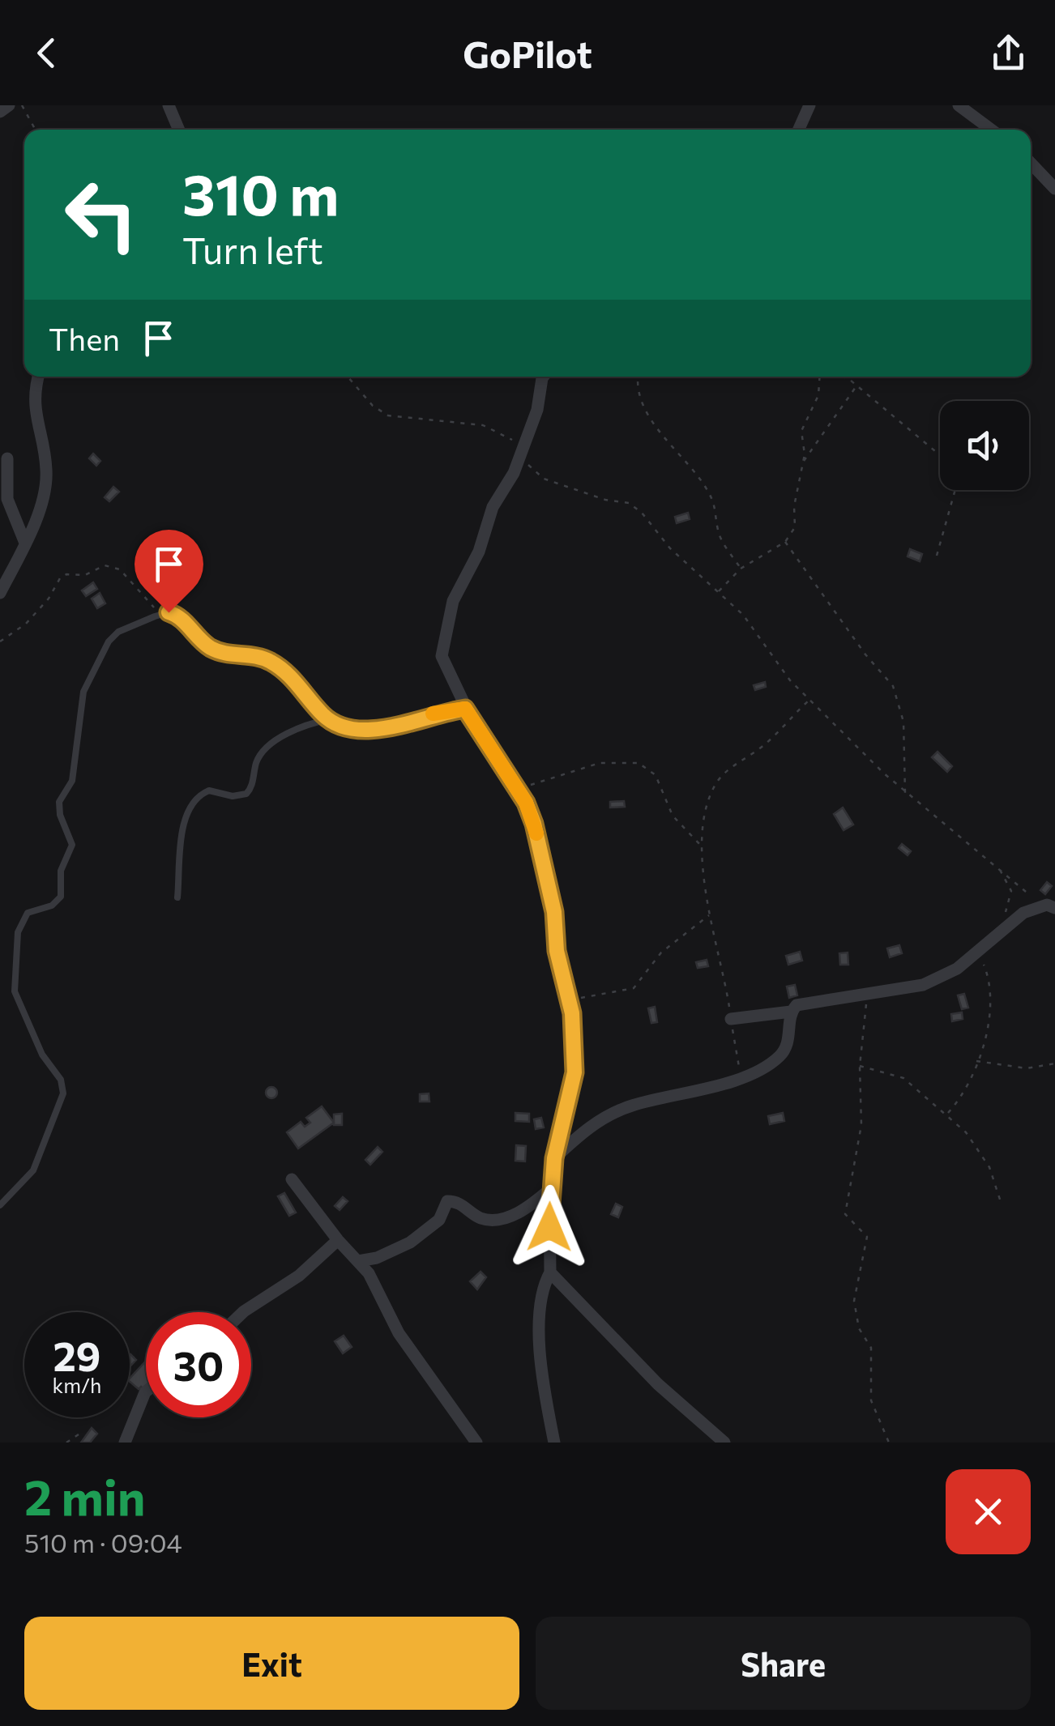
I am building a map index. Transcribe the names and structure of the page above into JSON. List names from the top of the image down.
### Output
{
  "page": {
    "header": "GoPilot",
    "turn": ["310 m", "Turn left"],
    "then": "Then",
    "speed": "29 km/h",
    "limit": "30",
    "heading": ["2 min", "510 m · 09:04"],
    "buttons": ["Exit", "Share"]
  }
}
